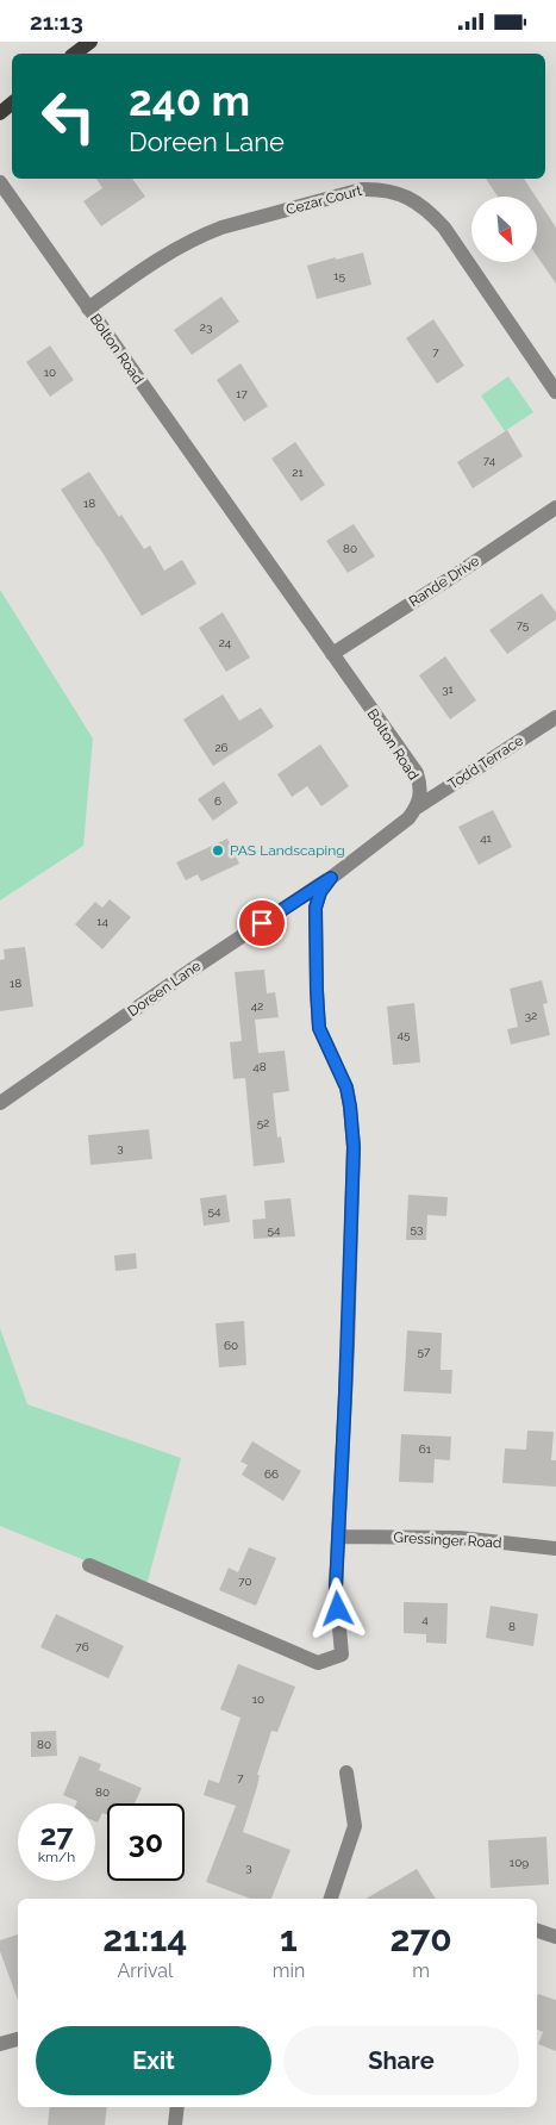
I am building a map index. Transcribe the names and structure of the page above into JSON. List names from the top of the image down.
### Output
{
  "streets": {
    "street": [
      "Cezar Court",
      "Bolton Road",
      "Rande Drive",
      "Todd Terrace",
      "Doreen Lane",
      "Gressinger Road"
    ]
  },
  "crossings": [
    ["Cezar Court", "Bolton Road"],
    ["Bolton Road", "Rande Drive"],
    ["Bolton Road", "Todd Terrace"]
  ],
  "places": ["PAS Landscaping"],
  "house_numbers": [
    "15",
    "23",
    "7",
    "10",
    "17",
    "74",
    "21",
    "18",
    "80",
    "75",
    "24",
    "31",
    "26",
    "6",
    "41",
    "14",
    "18",
    "42",
    "32",
    "45",
    "48",
    "52",
    "3",
    "54",
    "53",
    "54",
    "60",
    "57",
    "61",
    "66",
    "70",
    "4",
    "8",
    "76",
    "10",
    "80",
    "7",
    "80",
    "109",
    "3"
  ],
  "north": "bottom right",
  "page": {
    "status": "21:13",
    "turn": ["240 m", "Doreen Lane"],
    "speed": "27 km/h",
    "limit": "30",
    "eta": [
      "21:14",
      "Arrival",
      "1",
      "min",
      "270",
      "m"
    ],
    "buttons": ["Exit", "Share"]
  }
}
